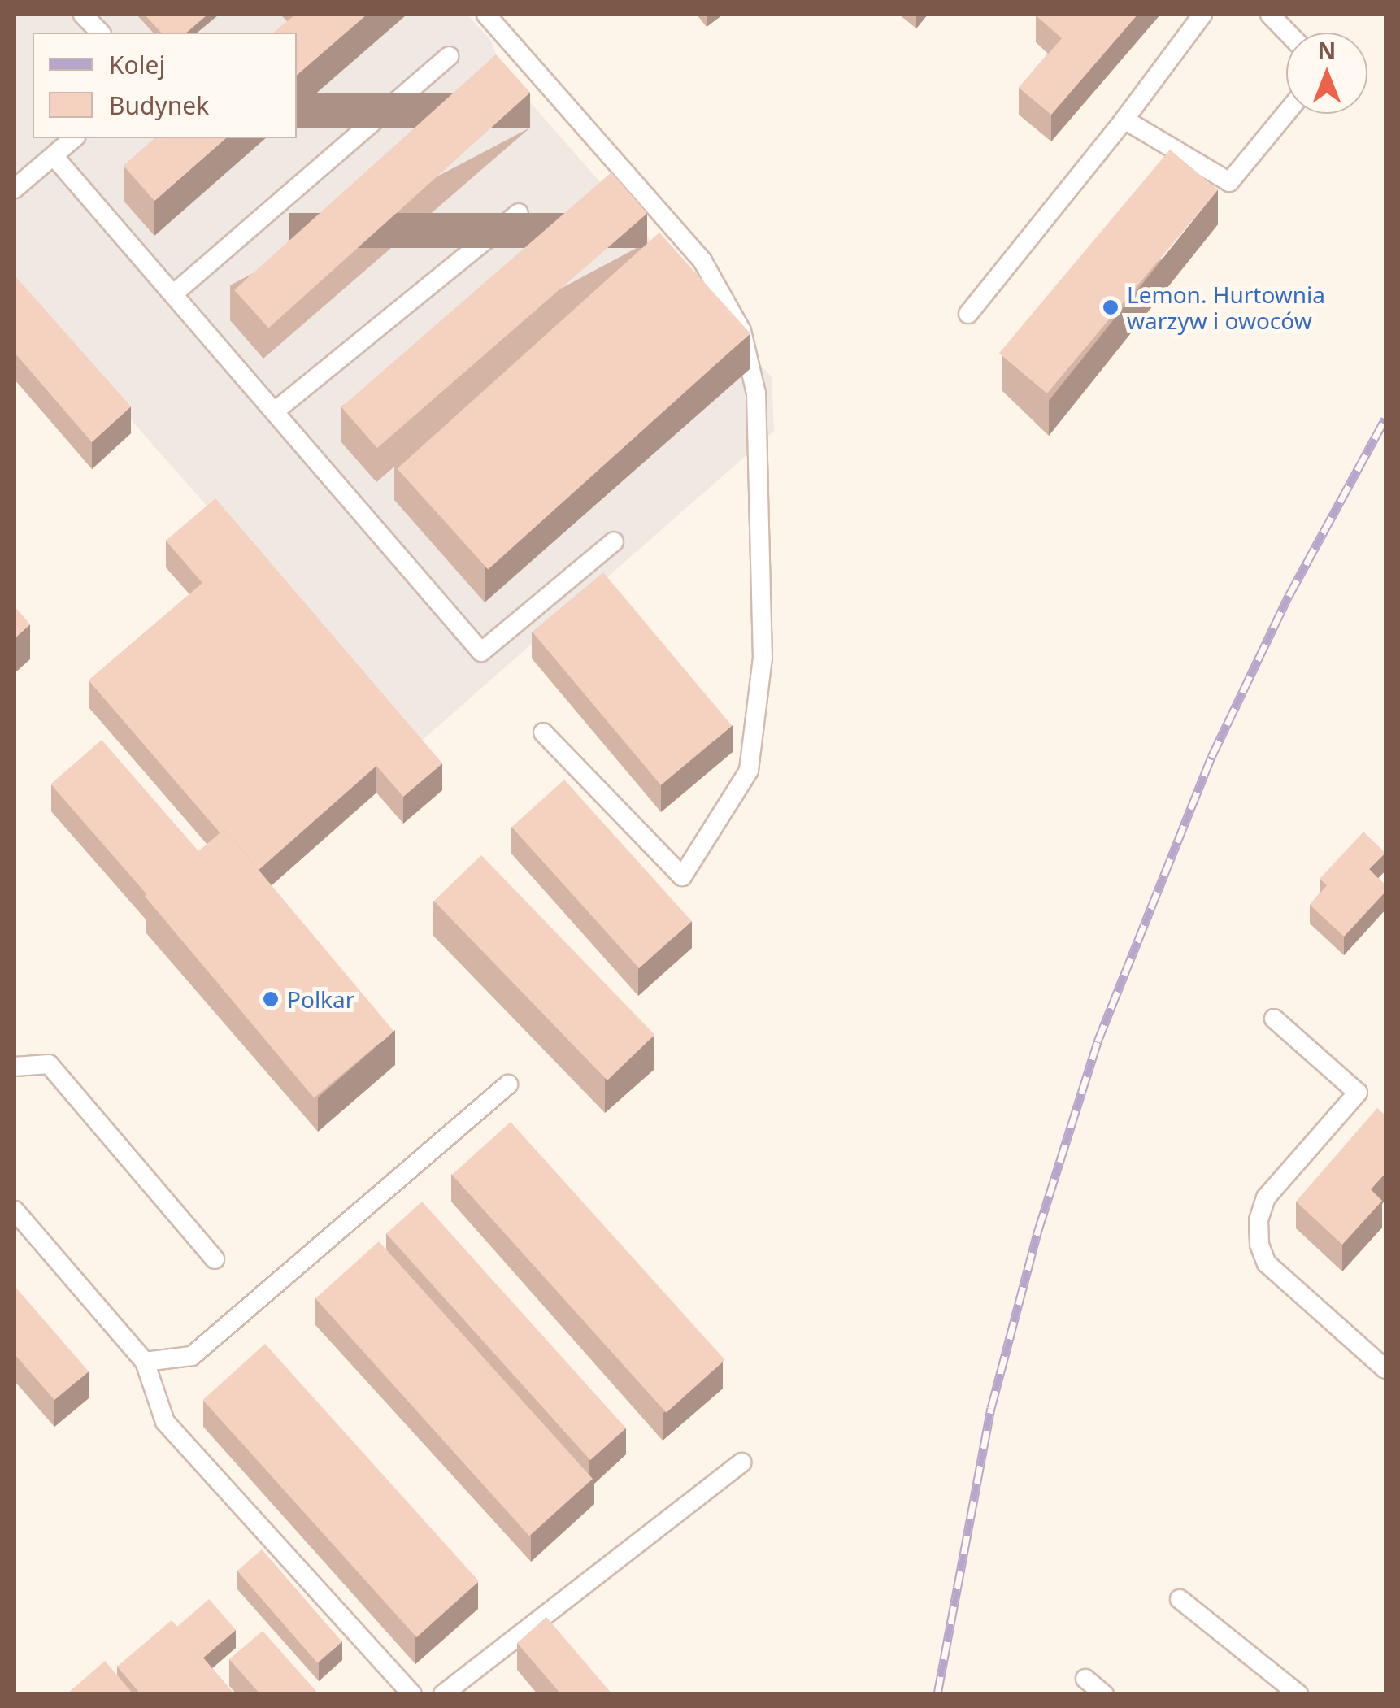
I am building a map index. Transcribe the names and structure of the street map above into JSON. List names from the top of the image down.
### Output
{
  "places": ["Lemon. Hurtownia warzyw i owoców", "Polkar"],
  "legend": ["Kolej", "Budynek"],
  "north": "top"
}
